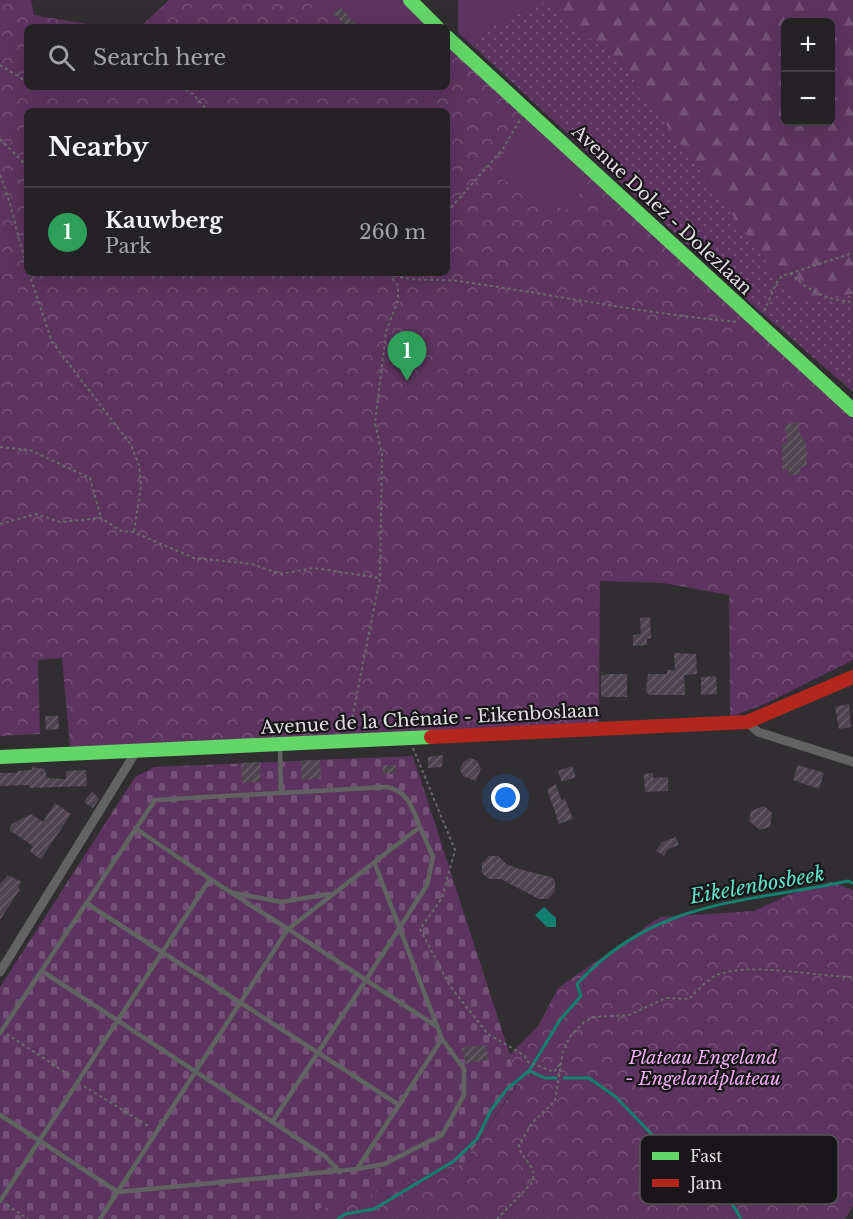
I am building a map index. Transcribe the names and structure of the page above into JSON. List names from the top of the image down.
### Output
{
  "streets": {
    "street": ["Avenue Dolez - Dolezlaan", "Avenue de la Chênaie - Eikenboslaan"]
  },
  "water": ["Eikelenbosbeek"],
  "parks": ["Plateau Engeland - Engelandplateau"],
  "legend": ["Fast", "Jam"],
  "page": {
    "map_buttons": ["+", "−"],
    "search": "Search here",
    "heading": "Nearby",
    "list": [
      {
        "mark": "1",
        "name": "Kauwberg",
        "note": "Park",
        "value": "260 m"
      }
    ],
    "pins": "1"
  }
}
